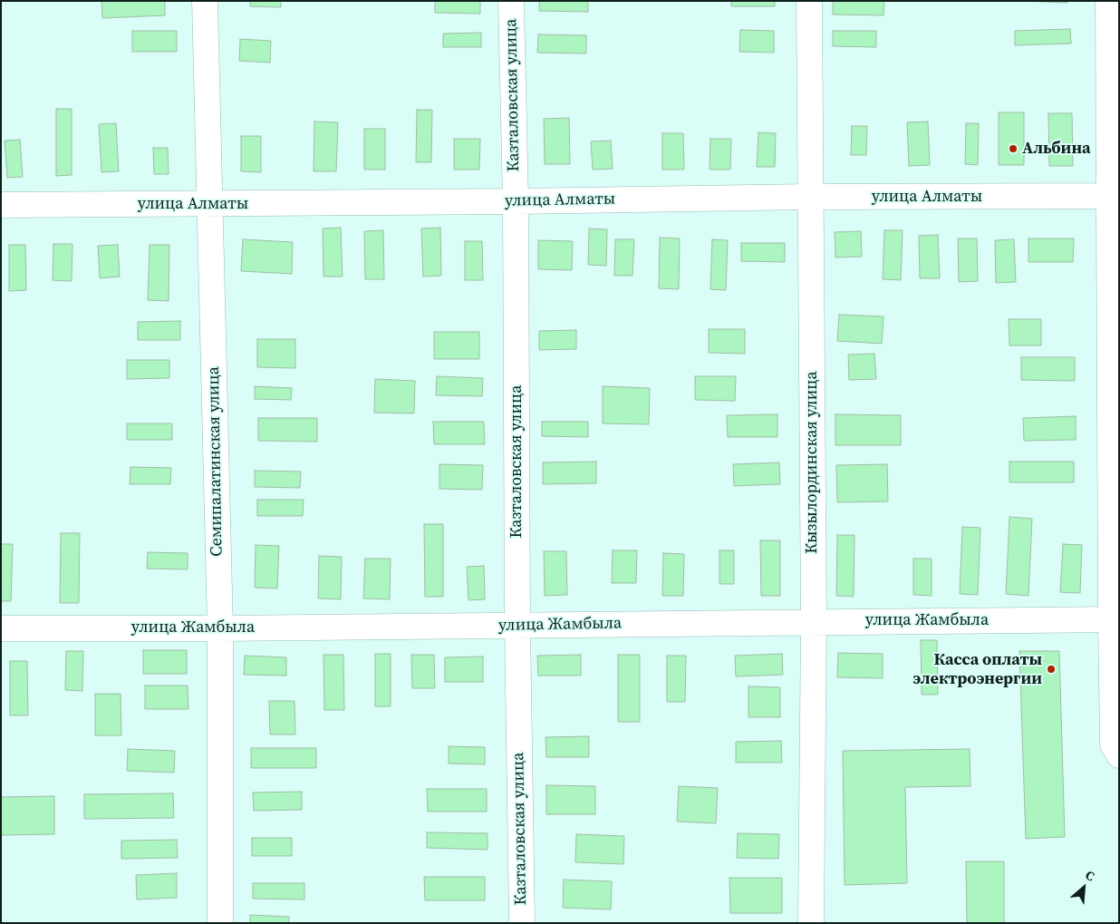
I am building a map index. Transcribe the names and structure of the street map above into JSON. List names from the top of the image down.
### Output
{
  "streets": {
    "street": [
      "Казталовская улица",
      "улица Алматы",
      "Семипалатинская улица",
      "Кызылординская улица",
      "улица Жамбыла"
    ]
  },
  "crossings": [
    ["Казталовская улица", "улица Алматы"],
    ["Казталовская улица", "улица Жамбыла"],
    ["улица Алматы", "Семипалатинская улица"],
    ["улица Алматы", "Кызылординская улица"],
    ["Семипалатинская улица", "улица Жамбыла"],
    ["Кызылординская улица", "улица Жамбыла"]
  ],
  "places": ["Альбина", "Касса оплаты электроэнергии"],
  "north": "top right"
}
